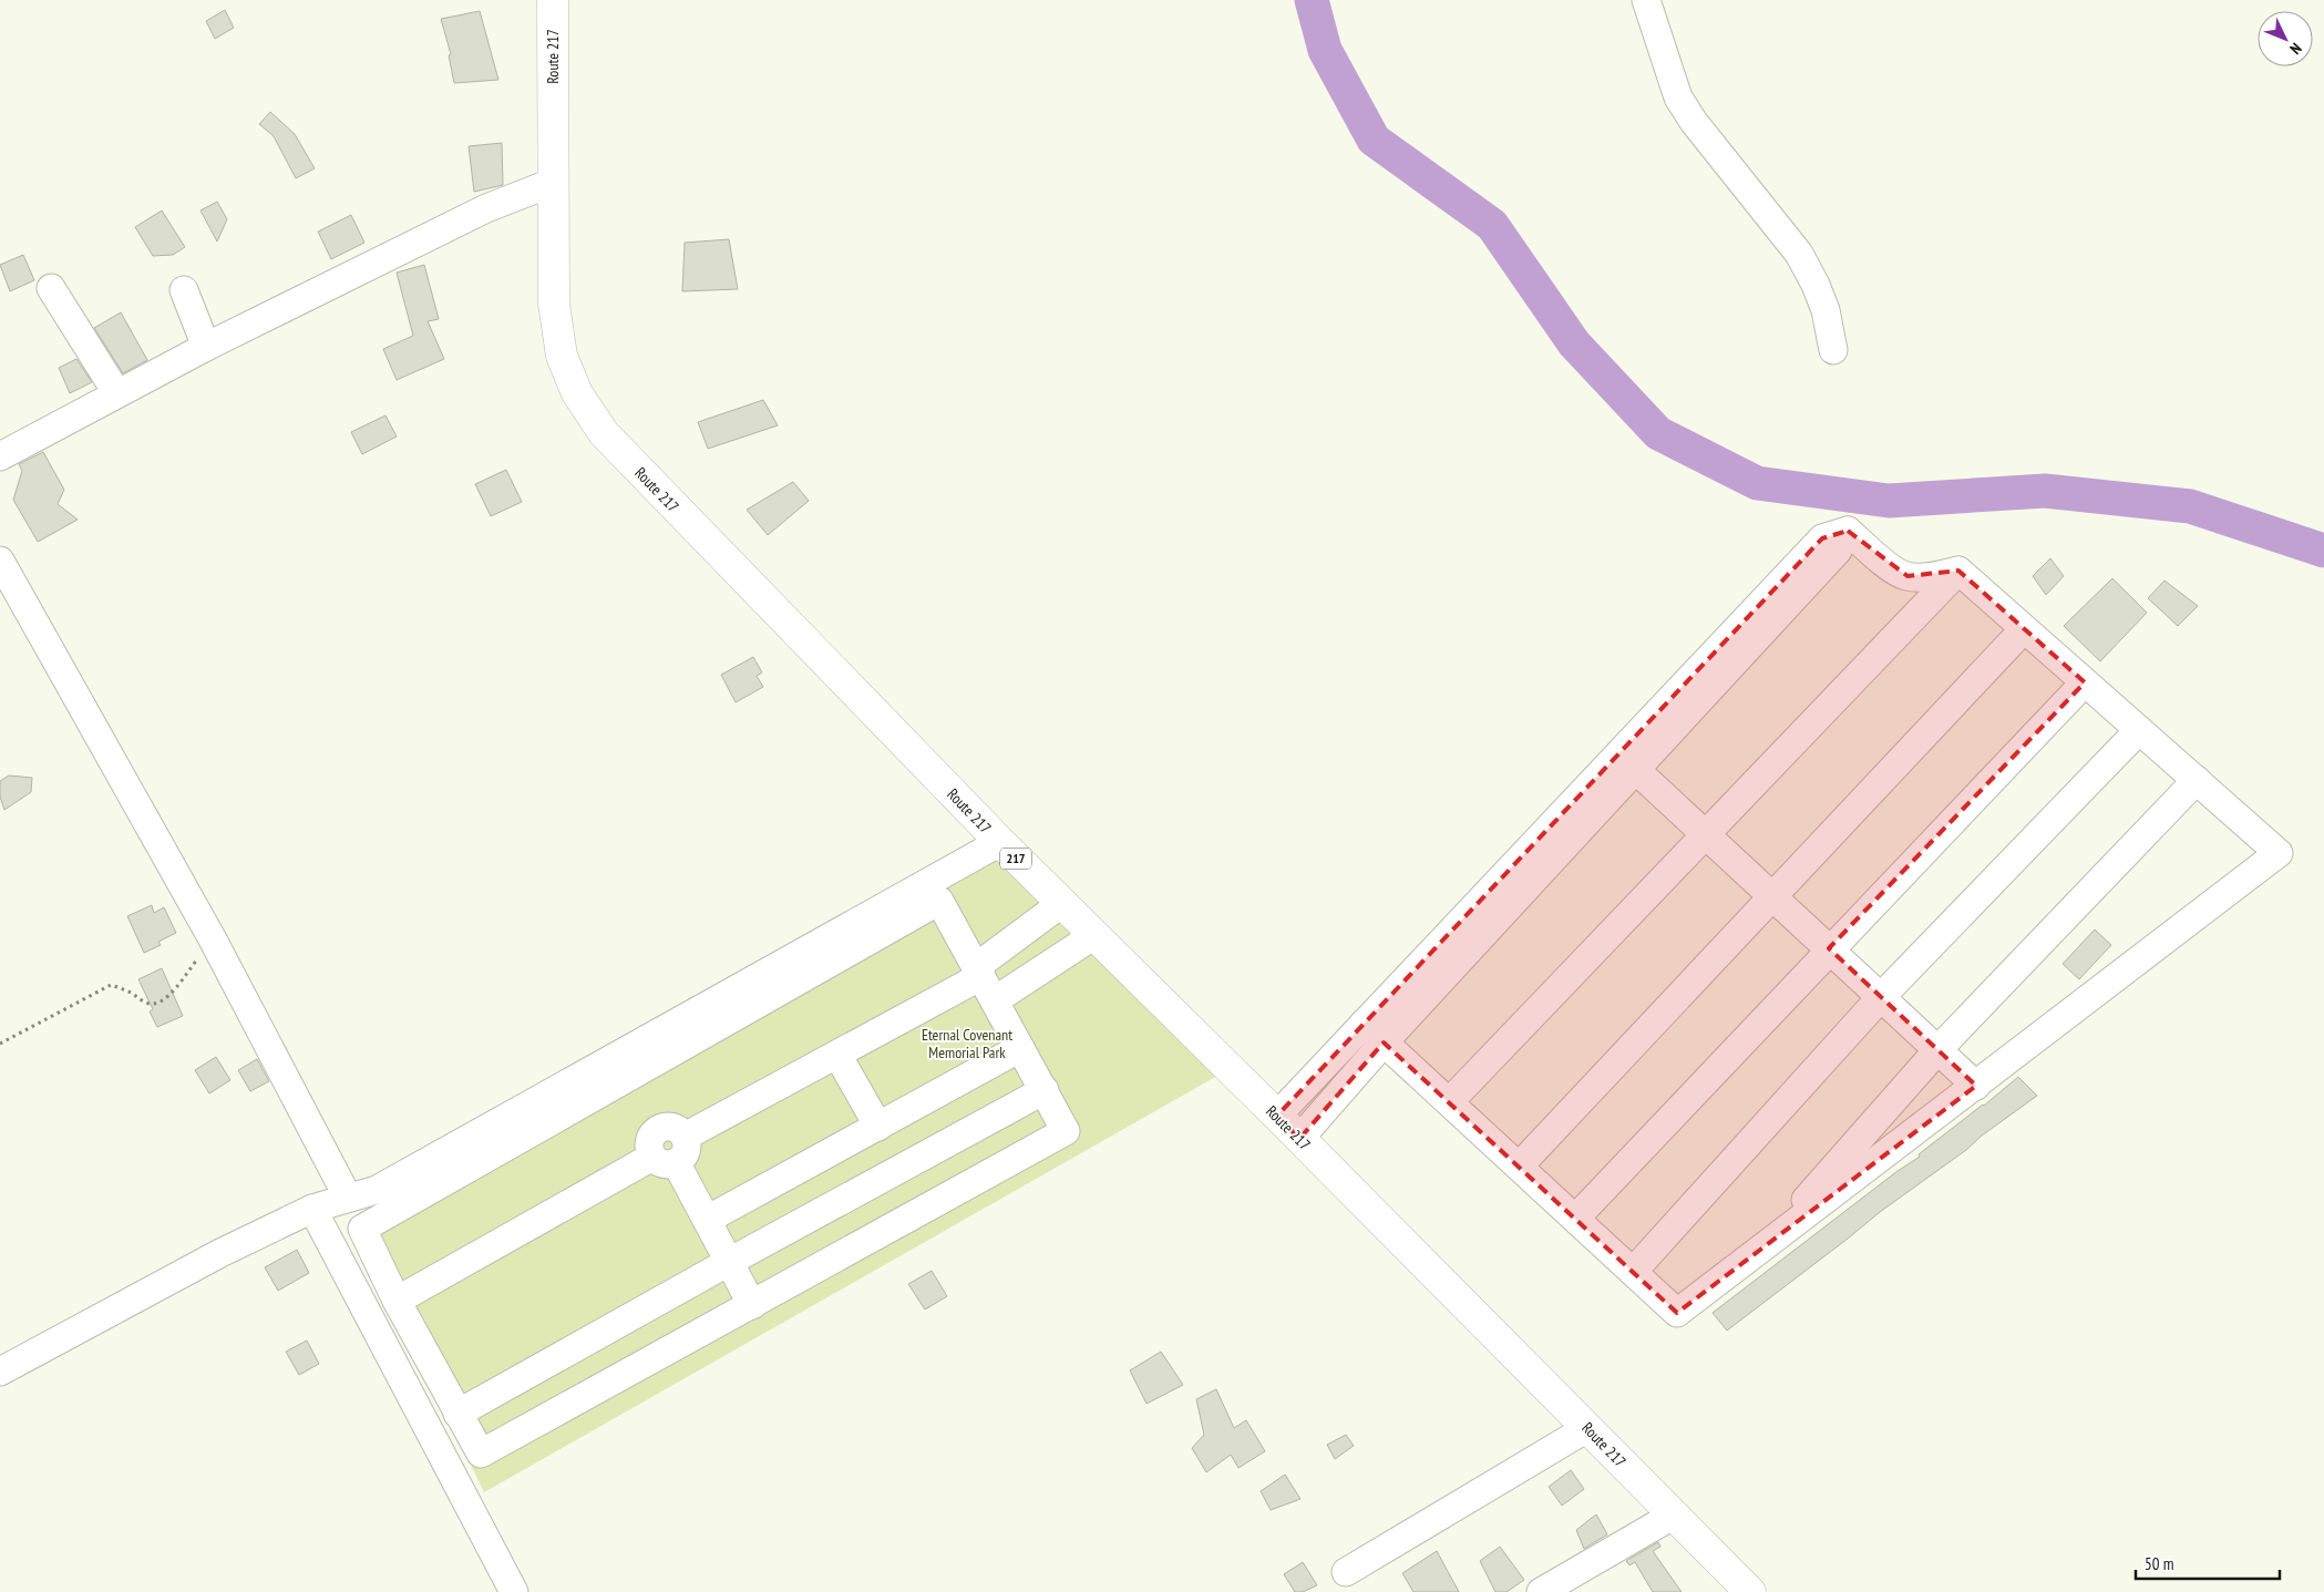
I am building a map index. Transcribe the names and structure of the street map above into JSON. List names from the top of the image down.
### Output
{
  "streets": {
    "main road": ["Route 217", "217"]
  },
  "parks": ["Eternal Covenant Memorial Park"],
  "scale_bar": "50 m",
  "north": "bottom right"
}
